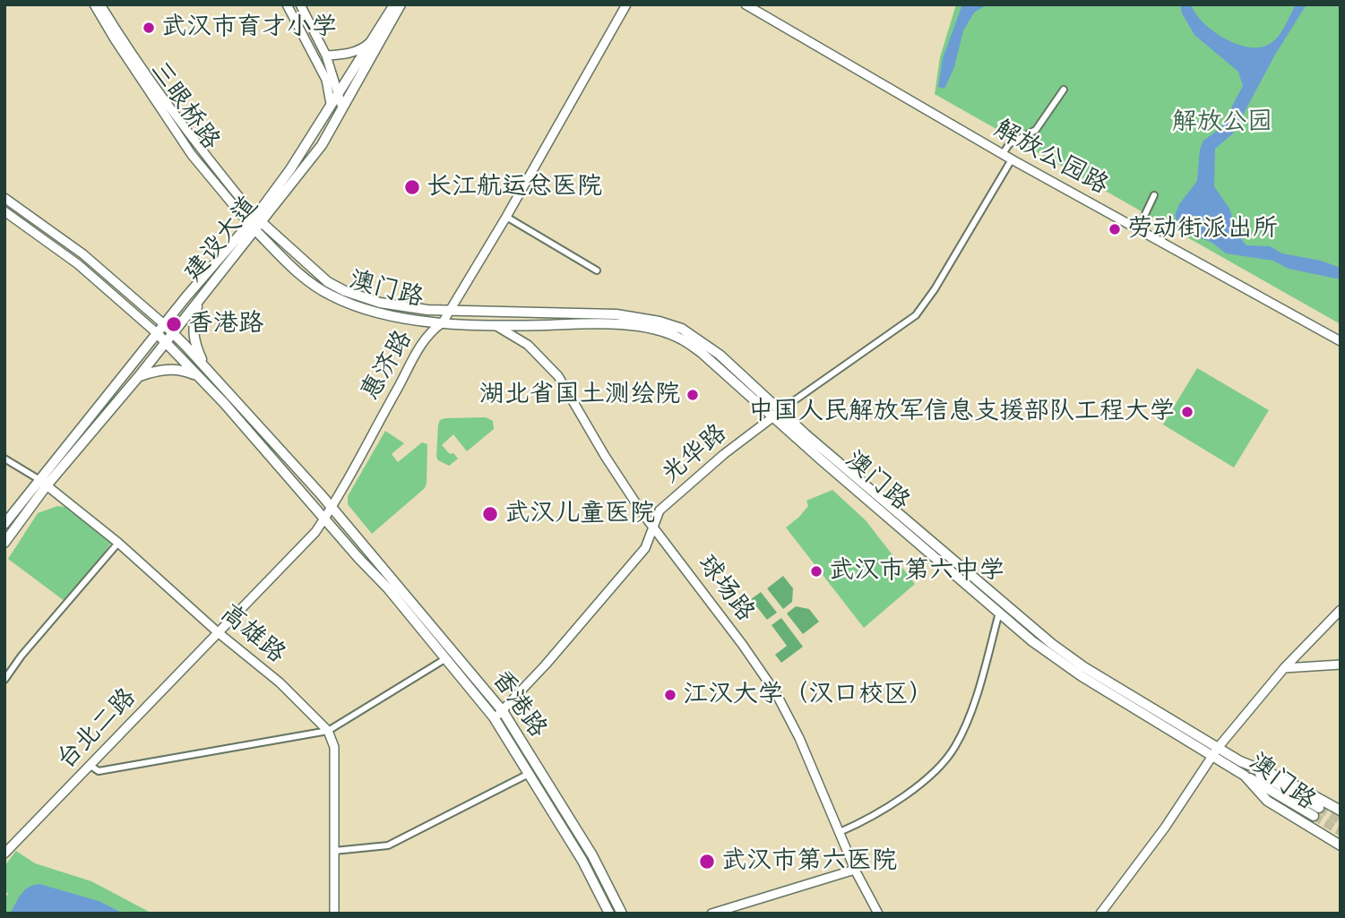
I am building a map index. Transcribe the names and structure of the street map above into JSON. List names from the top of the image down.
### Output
{
  "streets": {
    "main road": ["建设大道", "澳门路", "香港路"],
    "street": [
      "三眼桥路",
      "解放公园路",
      "惠济路",
      "光华路",
      "球场路",
      "高雄路",
      "台北二路"
    ]
  },
  "crossings": [
    ["三眼桥路", "建设大道"],
    ["三眼桥路", "澳门路"],
    ["解放公园路", "光华路"],
    ["建设大道", "澳门路"],
    ["建设大道", "高雄路"],
    ["建设大道", "香港路"],
    ["澳门路", "惠济路"],
    ["澳门路", "光华路"],
    ["澳门路", "球场路"],
    ["惠济路", "高雄路"],
    ["惠济路", "香港路"],
    ["惠济路", "台北二路"],
    ["光华路", "球场路"],
    ["光华路", "香港路"],
    ["高雄路", "台北二路"]
  ],
  "parks": ["解放公园"],
  "places": [
    "武汉市育才小学",
    "长江航运总医院",
    "劳动街派出所",
    "香港路",
    "湖北省国土测绘院",
    "中国人民解放军信息支援部队工程大学",
    "武汉儿童医院",
    "武汉市第六中学",
    "江汉大学（汉口校区）",
    "武汉市第六医院"
  ]
}
